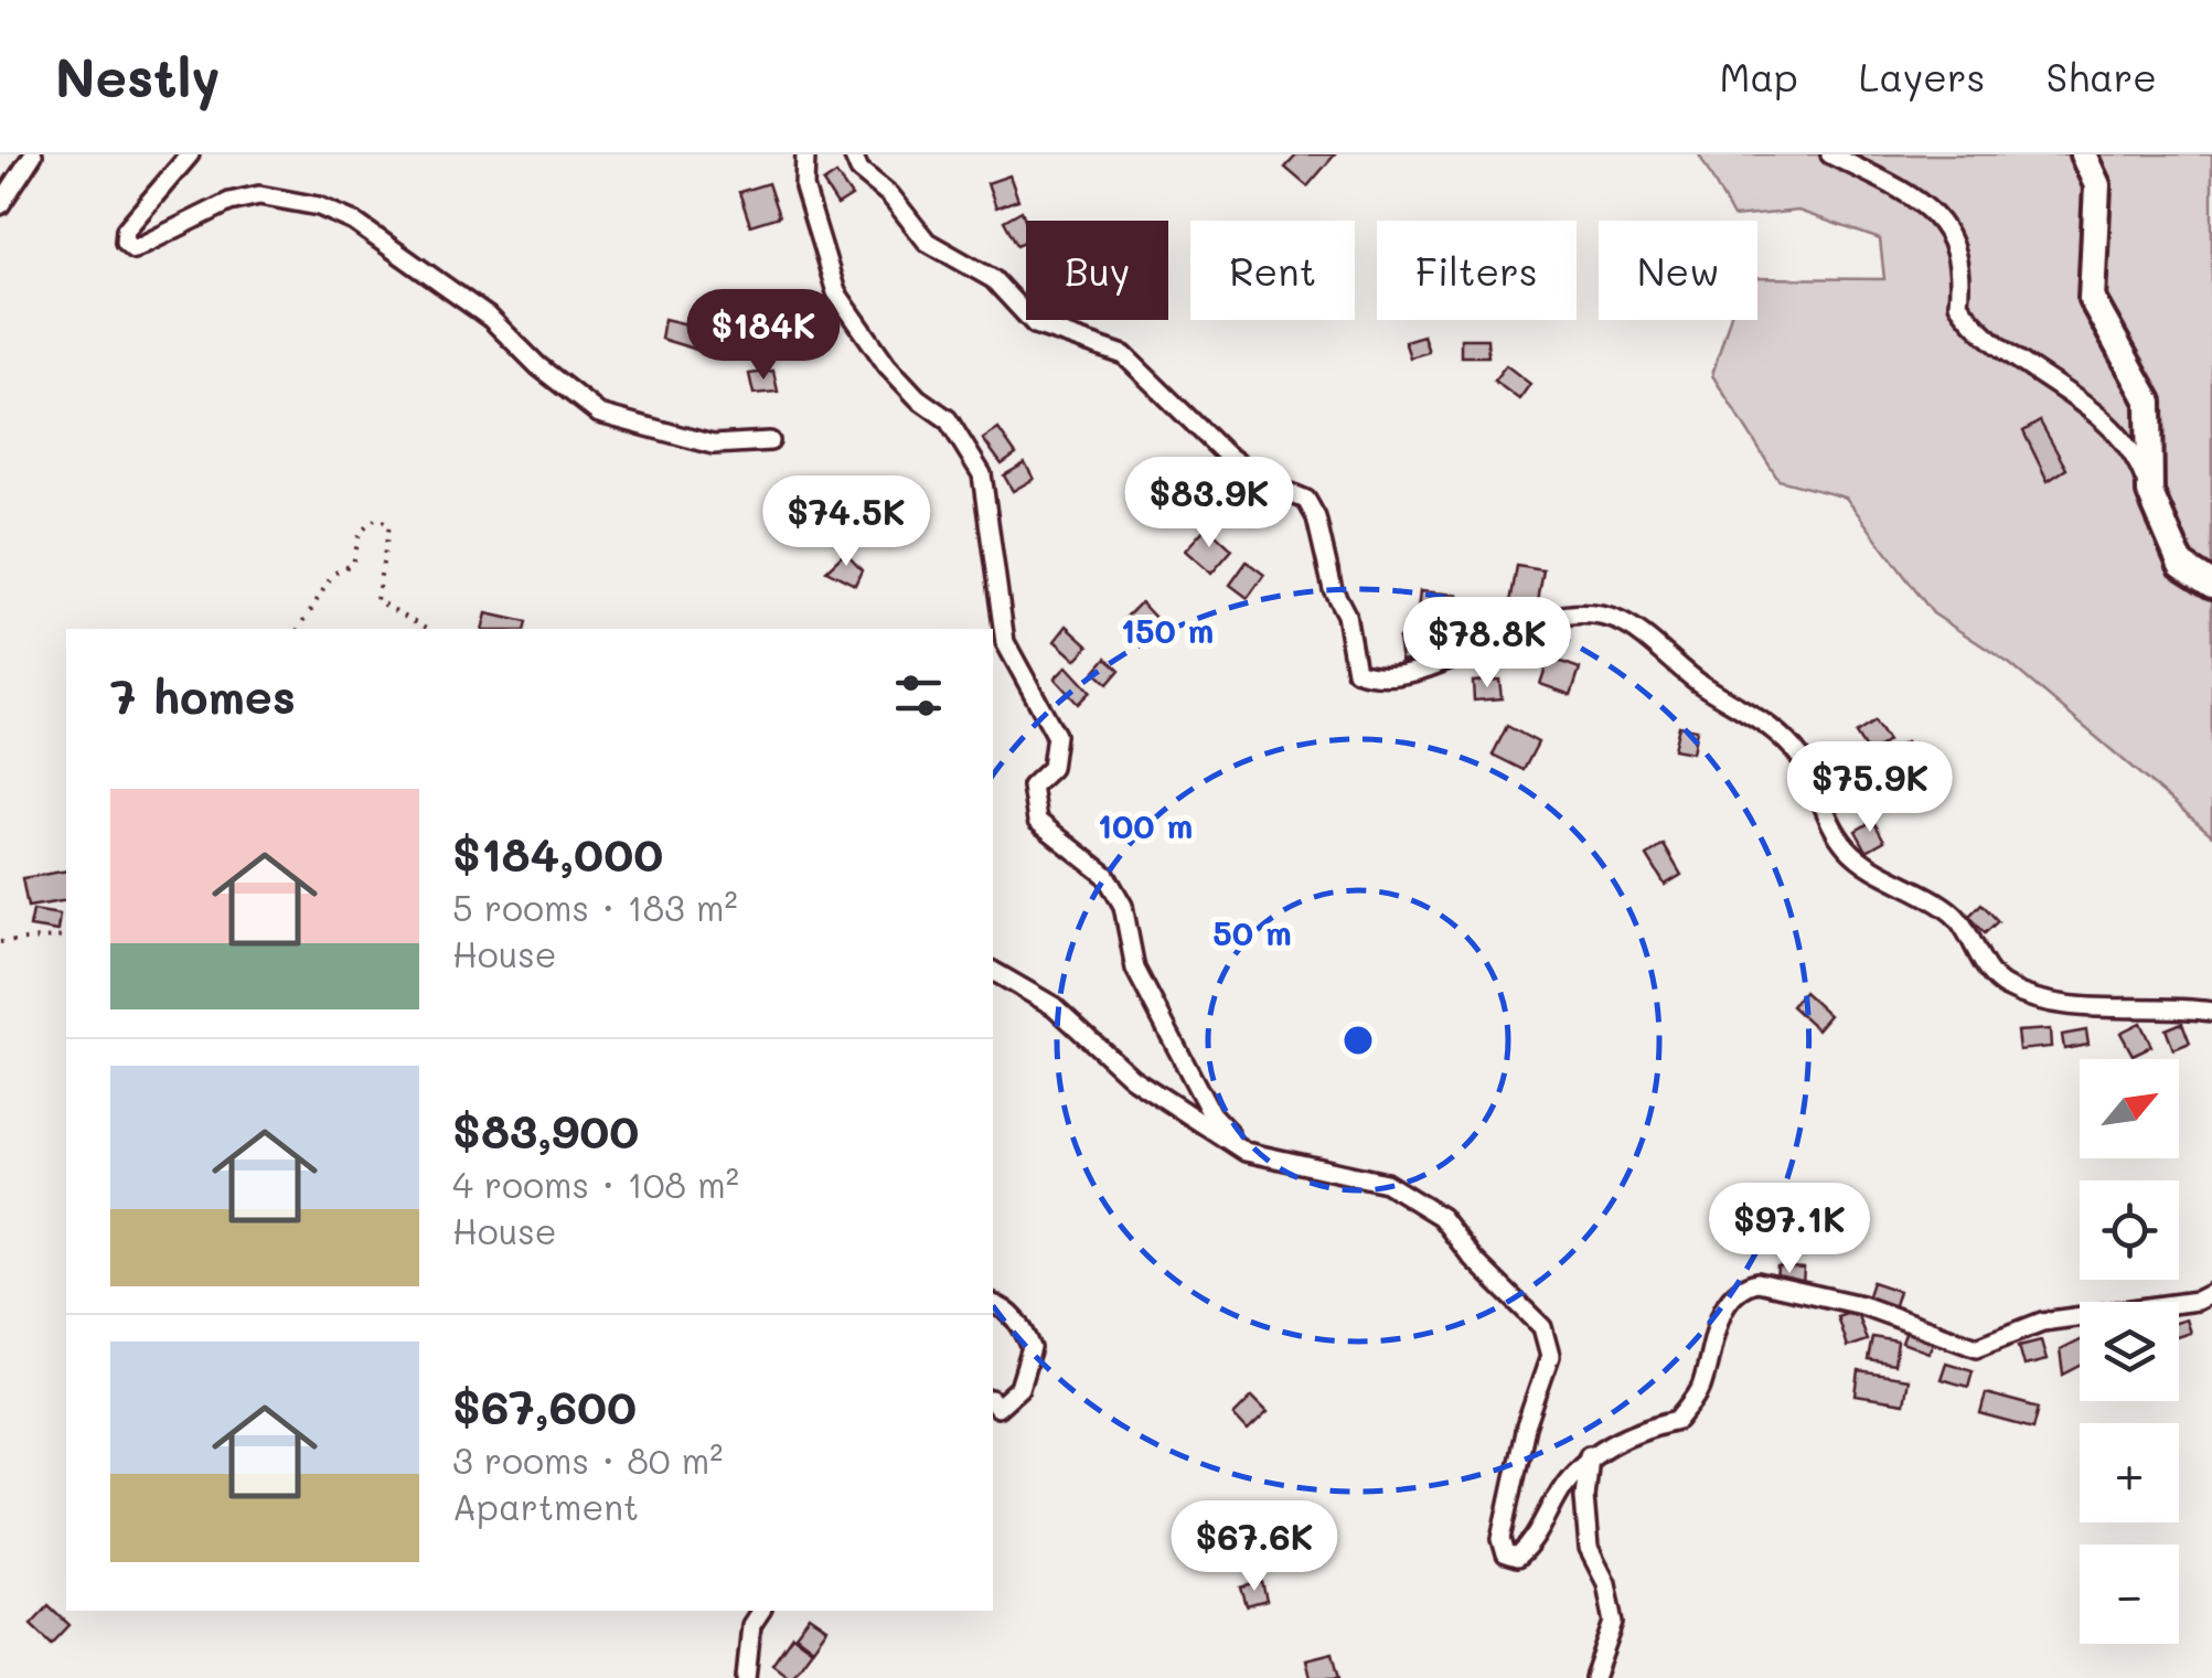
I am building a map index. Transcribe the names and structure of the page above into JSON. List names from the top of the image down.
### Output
{
  "north": "top right",
  "page": {
    "header": "Nestly",
    "nav": ["Map", "Layers", "Share"],
    "chip": [
      "Buy",
      "Rent",
      "Filters",
      "New"
    ],
    "price": [
      "$184K",
      "$83.9K",
      "$74.5K",
      "$78.8K",
      "$75.9K",
      "$97.1K",
      "$67.6K"
    ],
    "heading": "7 homes",
    "list": [
      {
        "name": "$184,000",
        "note": "5 rooms · 183 m² · House"
      },
      {
        "name": "$83,900",
        "note": "4 rooms · 108 m² · House"
      },
      {
        "name": "$67,600",
        "note": "3 rooms · 80 m² · Apartment"
      }
    ],
    "map_buttons": ["+", "−"]
  },
  "rings": ["150 m", "100 m", "50 m"]
}
